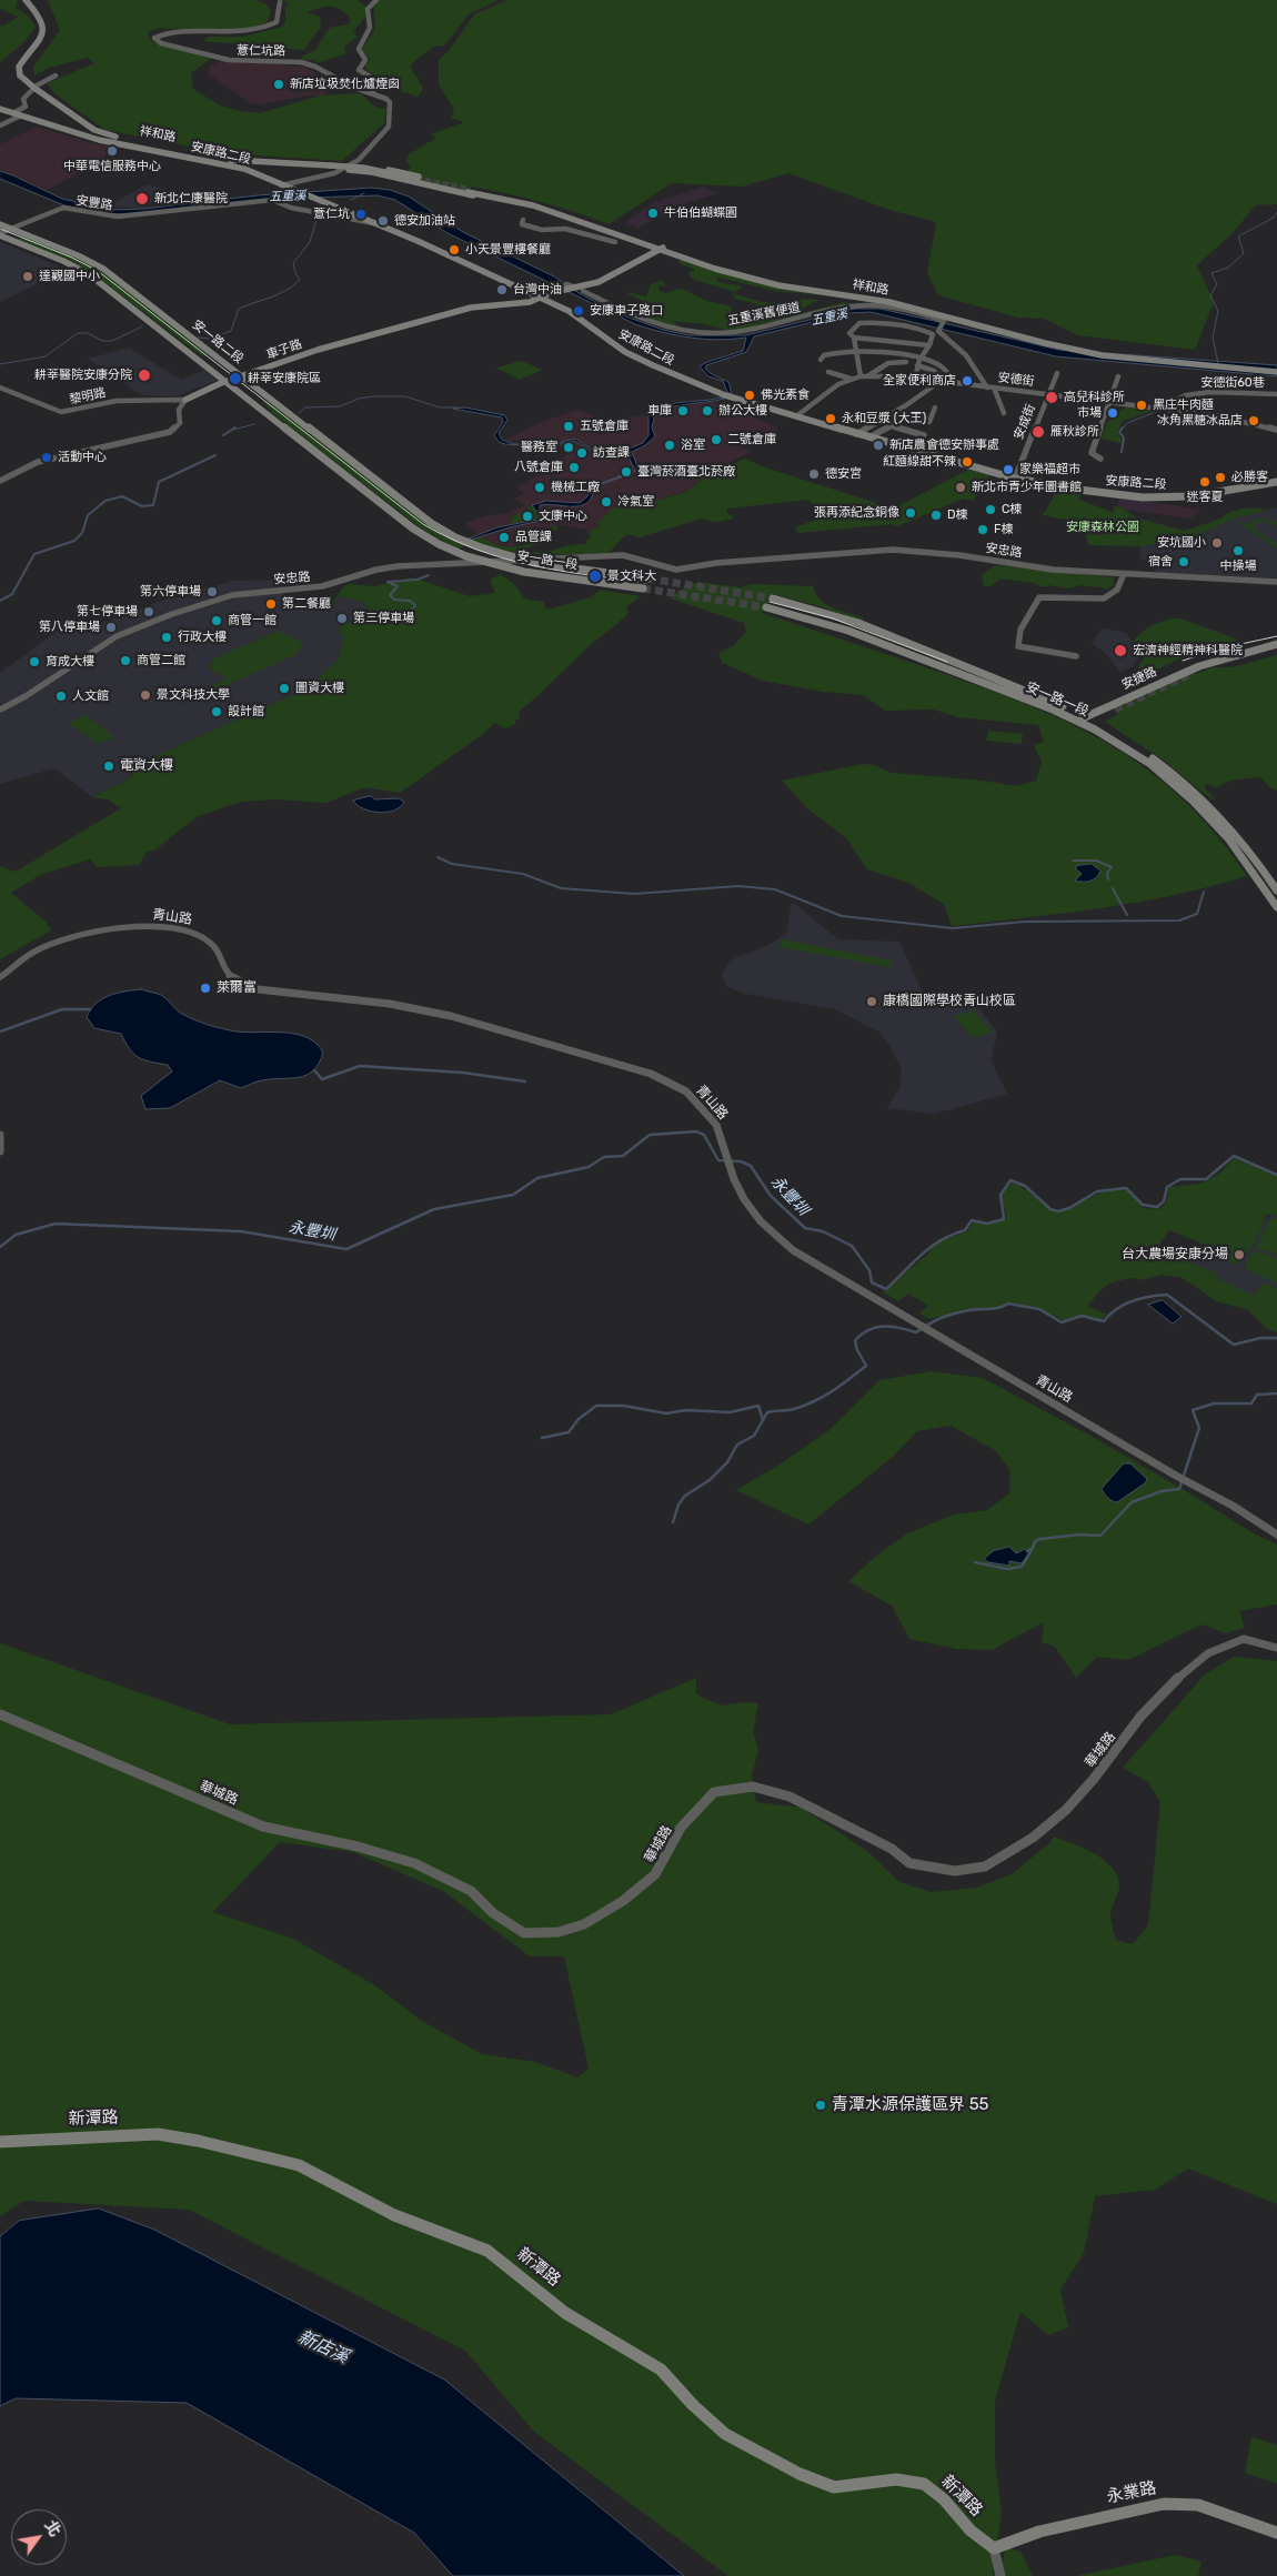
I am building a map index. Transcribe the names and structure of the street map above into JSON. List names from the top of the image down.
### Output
{
  "streets": {
    "main road": [
      "祥和路",
      "安康路二段",
      "安一路二段",
      "車子路",
      "安一路一段",
      "安捷路",
      "永業路"
    ],
    "street": [
      "薏仁坑路",
      "安豐路",
      "五重溪舊便道",
      "安德街",
      "安德街60巷",
      "黎明路",
      "安成街",
      "安忠路",
      "青山路",
      "華城路",
      "新潭路"
    ]
  },
  "crossings": [
    ["薏仁坑路", "祥和路"],
    ["薏仁坑路", "安康路二段"],
    ["祥和路", "車子路"],
    ["安康路二段", "安豐路"],
    ["安康路二段", "車子路"],
    ["安康路二段", "安德街"],
    ["安康路二段", "安成街"],
    ["安豐路", "安一路二段"],
    ["五重溪舊便道", "車子路"],
    ["五重溪舊便道", "安德街"],
    ["安一路二段", "車子路"],
    ["安一路二段", "安忠路"],
    ["安一路二段", "安一路一段"],
    ["車子路", "黎明路"],
    ["安德街", "安德街60巷"],
    ["安德街", "安成街"],
    ["安忠路", "安一路一段"],
    ["安一路一段", "安捷路"],
    ["新潭路", "永業路"]
  ],
  "water": ["五重溪", "永豐圳", "新店溪"],
  "parks": ["安康森林公園"],
  "places": [
    "新店垃圾焚化爐煙囪",
    "中華電信服務中心",
    "新北仁康醫院",
    "牛伯伯蝴蝶園",
    "薏仁坑",
    "德安加油站",
    "小天景豐樓餐廳",
    "達觀國中小",
    "台灣中油",
    "安康車子路口",
    "耕莘醫院安康分院",
    "耕莘安康院區",
    "全家便利商店",
    "佛光素食",
    "高兒科診所",
    "黑庄牛肉麵",
    "車庫",
    "辦公大樓",
    "市場",
    "永和豆漿 (大王)",
    "冰角黑糖冰品店",
    "五號倉庫",
    "雁秋診所",
    "二號倉庫",
    "浴室",
    "新店農會德安辦事處",
    "醫務室",
    "訪查課",
    "活動中心",
    "紅麵線甜不辣",
    "八號倉庫",
    "家樂福超市",
    "臺灣菸酒臺北菸廠",
    "德安宮",
    "必勝客",
    "迷客夏",
    "機械工廠",
    "新北市青少年圖書館",
    "冷氣室",
    "C棟",
    "張再添紀念銅像",
    "D棟",
    "文康中心",
    "F棟",
    "品管課",
    "安坑國小",
    "中操場",
    "宿舍",
    "景文科大",
    "第六停車場",
    "第二餐廳",
    "第七停車場",
    "第三停車場",
    "商管一館",
    "第八停車場",
    "行政大樓",
    "宏濟神經精神科醫院",
    "商管二館",
    "育成大樓",
    "圖資大樓",
    "景文科技大學",
    "人文館",
    "設計館",
    "電資大樓",
    "萊爾富",
    "康橋國際學校青山校區",
    "台大農場安康分場",
    "青潭水源保護區界 55"
  ],
  "north": "top right"
}
